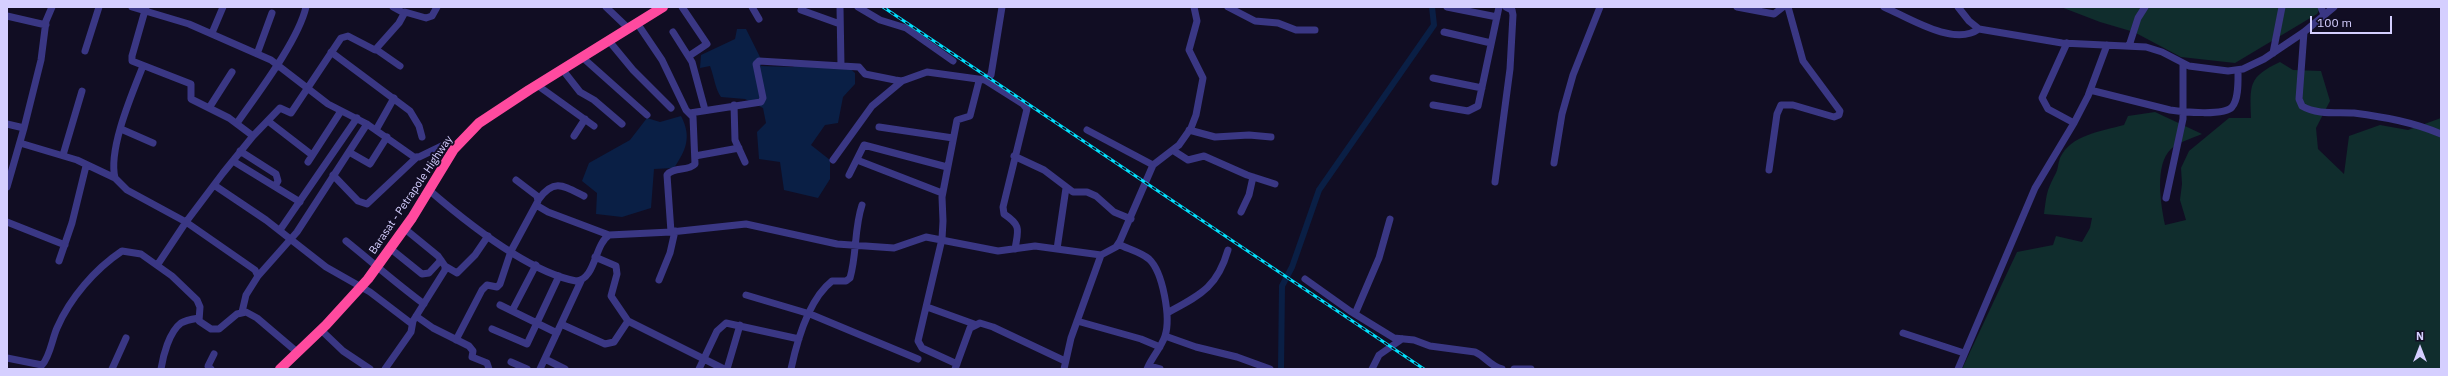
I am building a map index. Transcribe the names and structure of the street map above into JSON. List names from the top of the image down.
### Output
{
  "streets": {
    "highway": ["Barasat - Petrapole Highway"]
  },
  "scale_bar": "100 m",
  "north": "top"
}
